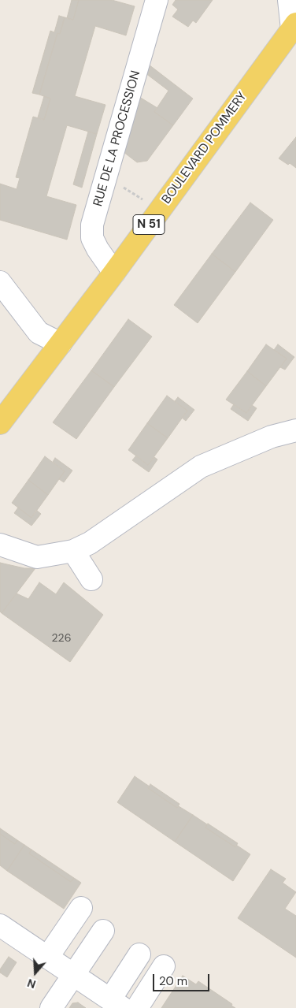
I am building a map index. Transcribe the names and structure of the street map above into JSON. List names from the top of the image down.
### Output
{
  "streets": {
    "main road": ["BOULEVARD POMMERY", "N 51"],
    "street": ["RUE DE LA PROCESSION"]
  },
  "crossings": [
    ["RUE DE LA PROCESSION", "BOULEVARD POMMERY"]
  ],
  "house_numbers": ["226"],
  "scale_bar": "20 m",
  "north": "bottom"
}
